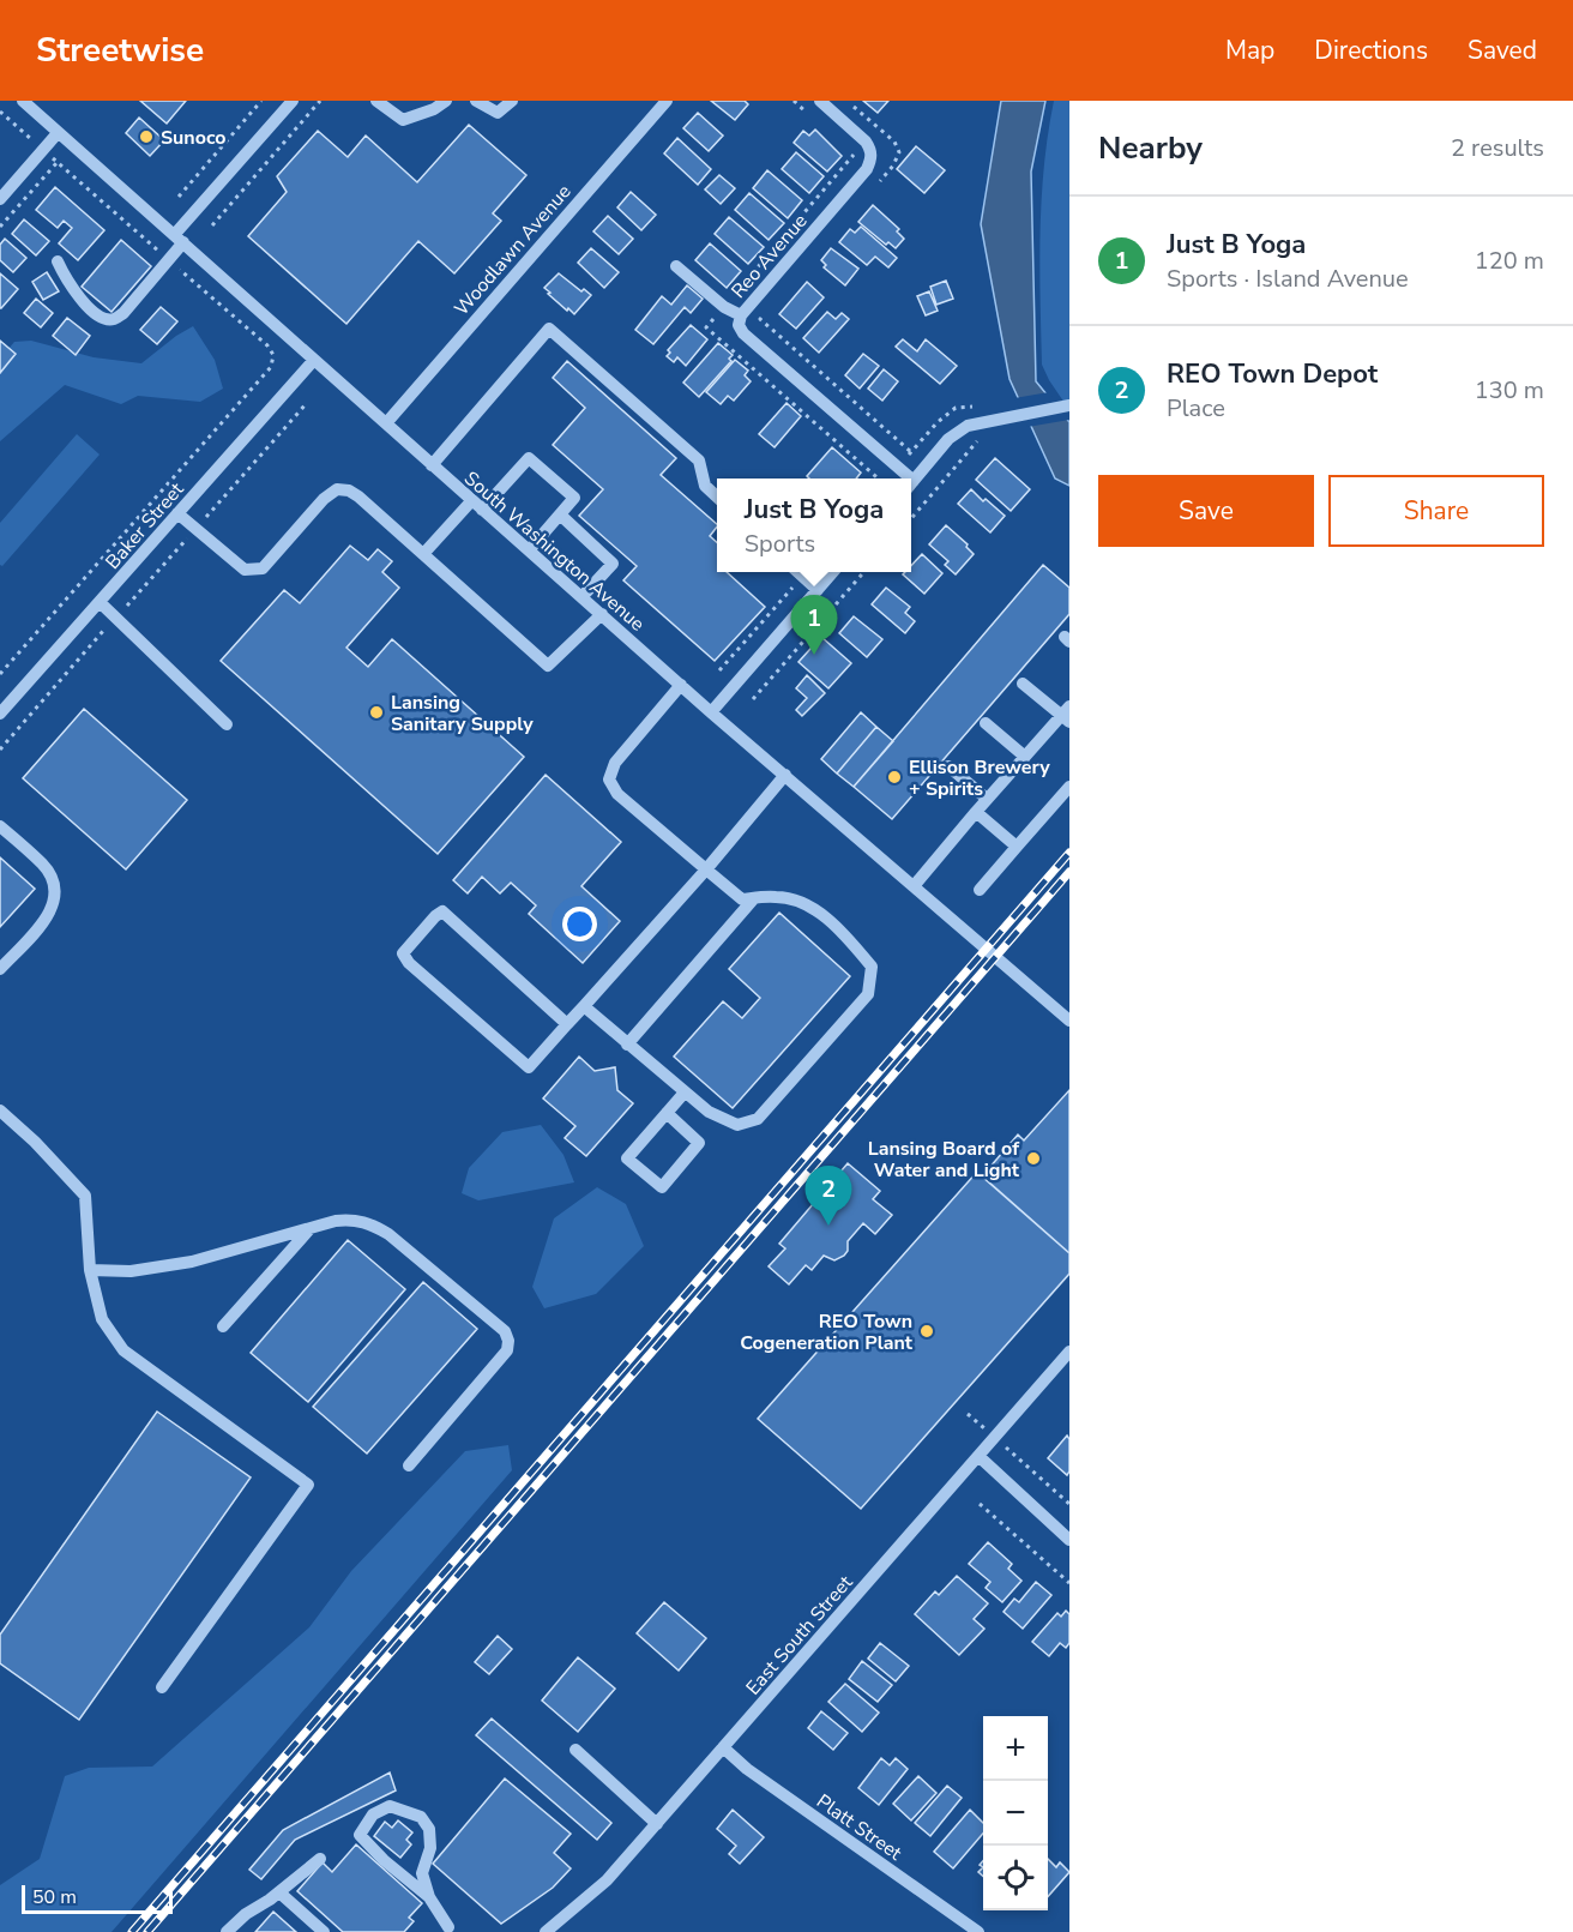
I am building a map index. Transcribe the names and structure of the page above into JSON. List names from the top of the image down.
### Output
{
  "streets": {
    "street": [
      "Woodlawn Avenue",
      "Reo Avenue",
      "Baker Street",
      "South Washington Avenue",
      "East South Street",
      "Platt Street"
    ]
  },
  "crossings": [
    ["Woodlawn Avenue", "South Washington Avenue"],
    ["Baker Street", "South Washington Avenue"],
    ["East South Street", "Platt Street"]
  ],
  "places": [
    "Sunoco",
    "Lansing Sanitary Supply",
    "Ellison Brewery + Spirits",
    "Lansing Board of Water and Light",
    "REO Town Cogeneration Plant"
  ],
  "scale_bar": "50 m",
  "page": {
    "header": "Streetwise",
    "nav": ["Map", "Directions", "Saved"],
    "heading": ["Nearby", "2 results"],
    "list": [
      {
        "mark": "1",
        "name": "Just B Yoga",
        "note": "Sports · Island Avenue",
        "value": "120 m"
      },
      {
        "mark": "2",
        "name": "REO Town Depot",
        "note": "Place",
        "value": "130 m"
      }
    ],
    "buttons": ["Save", "Share"],
    "popup": ["Just B Yoga", "Sports"],
    "pins": ["1", "2"],
    "map_buttons": ["+", "−"],
    "scale": "50 m"
  }
}
